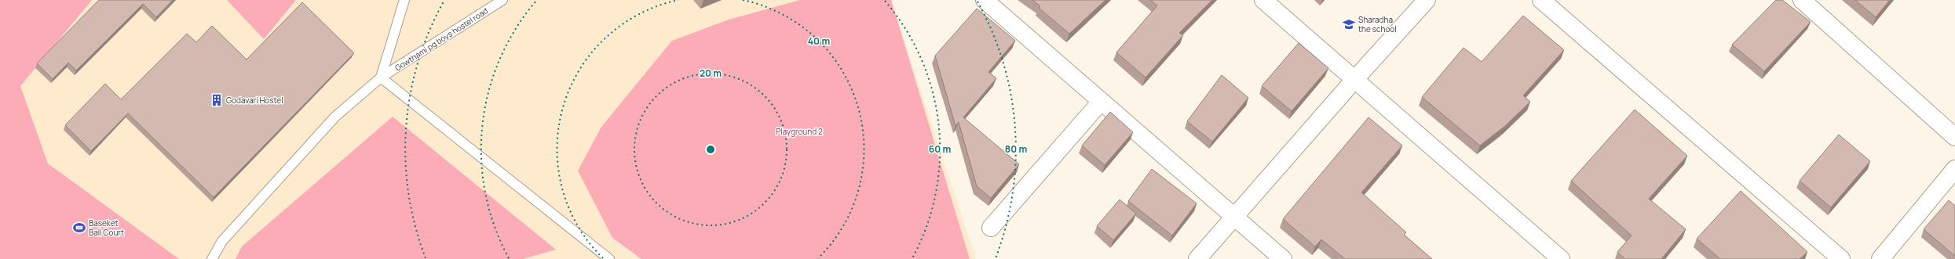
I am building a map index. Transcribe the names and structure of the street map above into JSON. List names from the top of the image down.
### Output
{
  "streets": {
    "lane": ["Gowthami pg boys hostel road"]
  },
  "parks": ["Playground 2"],
  "places": {
    "school or university": ["Sharadha the school"],
    "building": ["Godavari Hostel"],
    "sports": ["Baseket Ball Court"]
  },
  "rings": [
    "40 m",
    "20 m",
    "60 m",
    "80 m"
  ]
}
